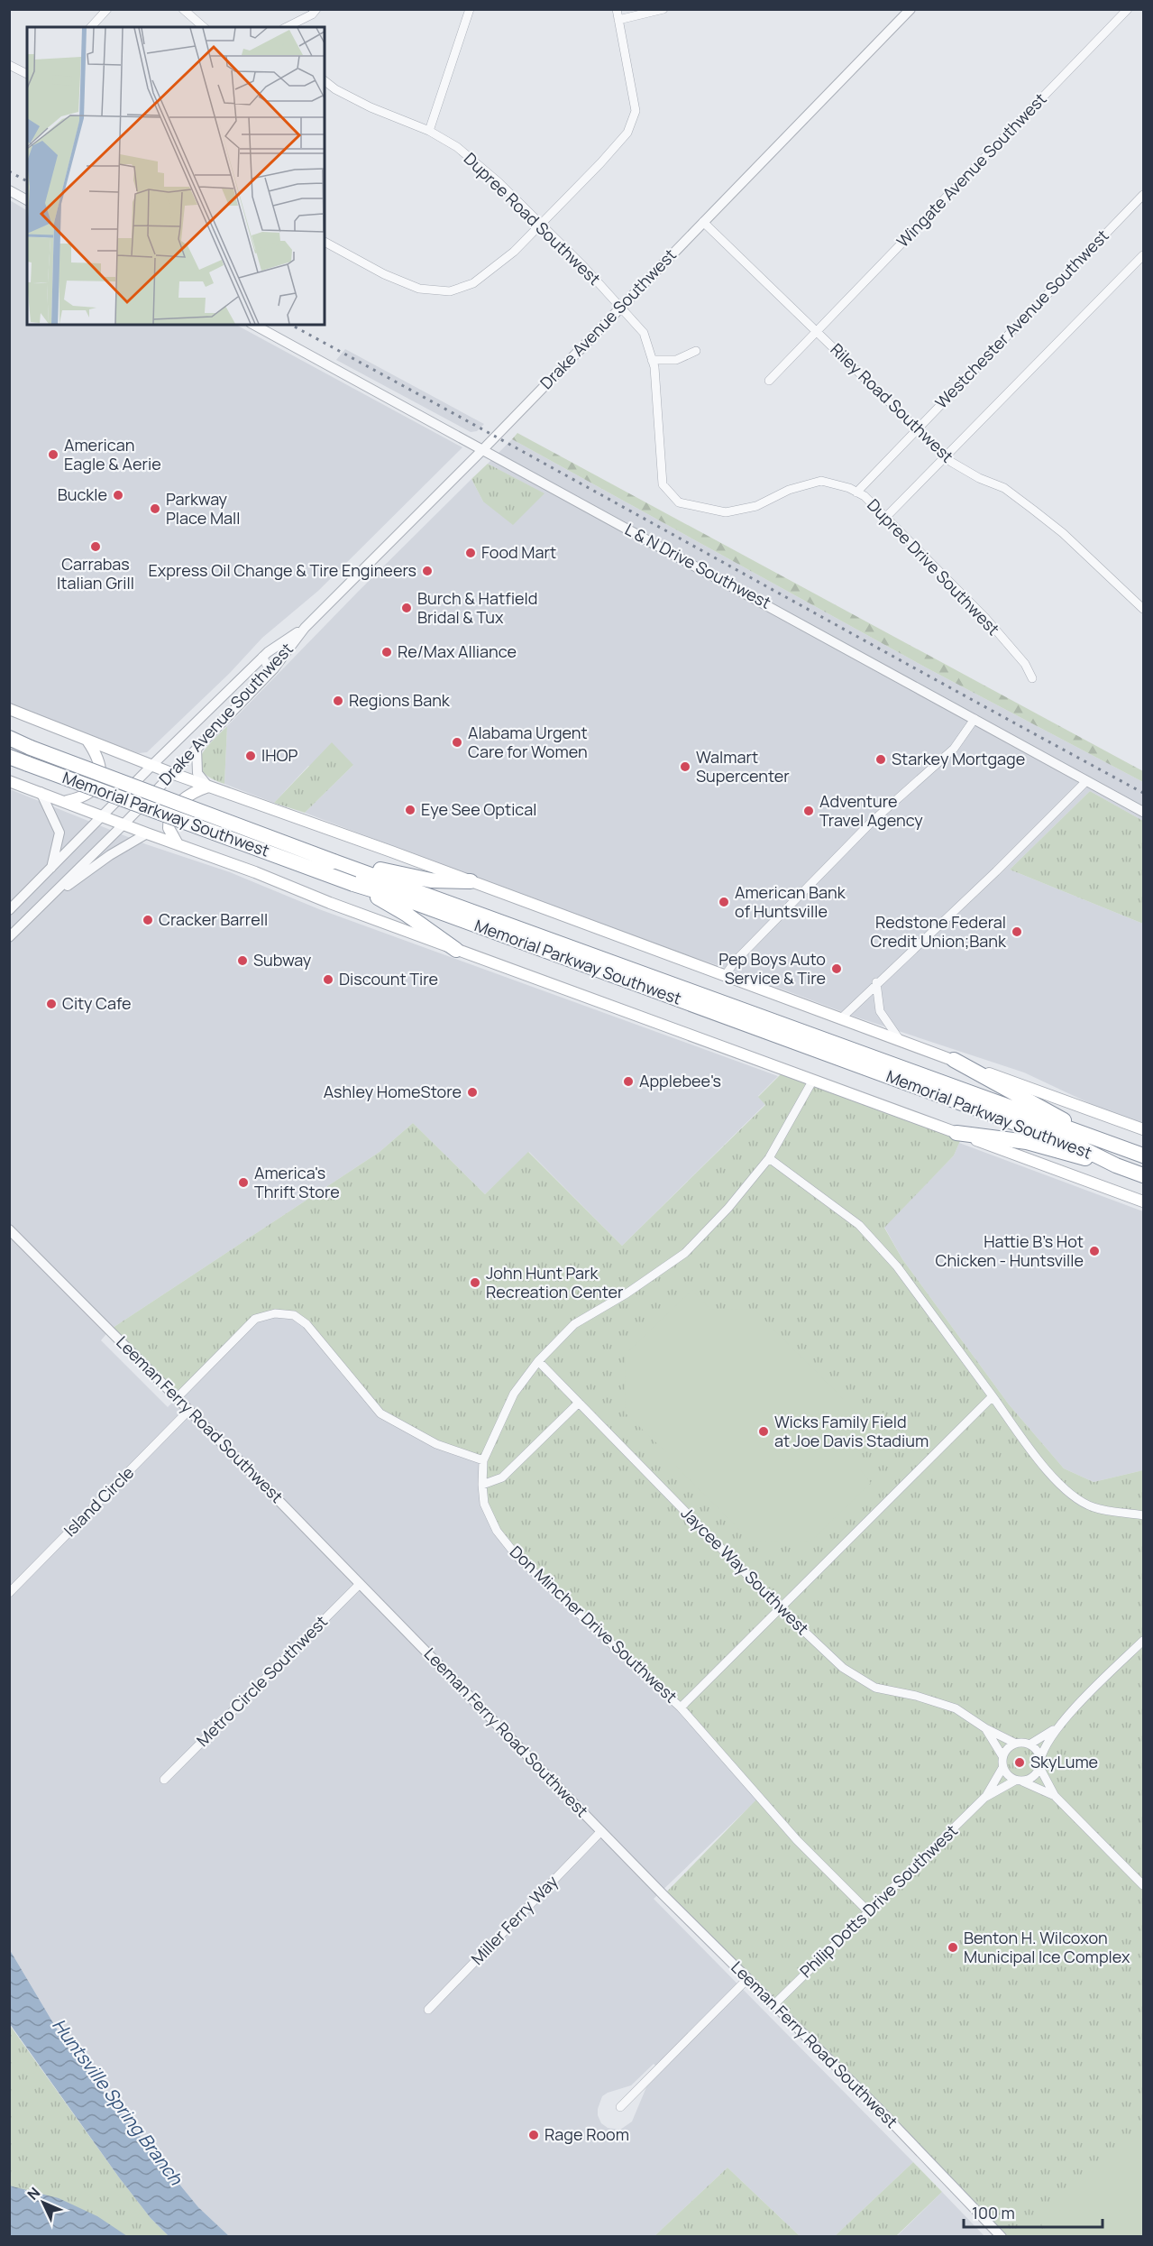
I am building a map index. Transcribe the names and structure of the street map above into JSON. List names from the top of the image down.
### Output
{
  "streets": {
    "highway": ["Memorial Parkway Southwest"],
    "street": [
      "Wingate Avenue Southwest",
      "Dupree Road Southwest",
      "Drake Avenue Southwest",
      "Westchester Avenue Southwest",
      "Riley Road Southwest",
      "L & N Drive Southwest",
      "Dupree Drive Southwest",
      "Leeman Ferry Road Southwest",
      "Island Circle",
      "Jaycee Way Southwest",
      "Don Mincher Drive Southwest",
      "Metro Circle Southwest",
      "Philip Dotts Drive Southwest",
      "Miller Ferry Way"
    ]
  },
  "crossings": [
    ["Wingate Avenue Southwest", "Riley Road Southwest"],
    ["Dupree Road Southwest", "Drake Avenue Southwest"],
    ["Dupree Road Southwest", "Dupree Drive Southwest"],
    ["Drake Avenue Southwest", "Riley Road Southwest"],
    ["Drake Avenue Southwest", "L & N Drive Southwest"],
    ["Drake Avenue Southwest", "Dupree Drive Southwest"],
    ["Westchester Avenue Southwest", "Riley Road Southwest"],
    ["Westchester Avenue Southwest", "Dupree Drive Southwest"],
    ["Leeman Ferry Road Southwest", "Island Circle"],
    ["Leeman Ferry Road Southwest", "Metro Circle Southwest"],
    ["Leeman Ferry Road Southwest", "Philip Dotts Drive Southwest"],
    ["Leeman Ferry Road Southwest", "Miller Ferry Way"],
    ["Jaycee Way Southwest", "Don Mincher Drive Southwest"],
    ["Jaycee Way Southwest", "Philip Dotts Drive Southwest"],
    ["Don Mincher Drive Southwest", "Philip Dotts Drive Southwest"]
  ],
  "water": ["Huntsville Spring Branch"],
  "places": [
    "American Eagle & Aerie",
    "Buckle",
    "Parkway Place Mall",
    "Carrabas Italian Grill",
    "Food Mart",
    "Express Oil Change & Tire Engineers",
    "Burch & Hatfield Bridal & Tux",
    "Re/Max Alliance",
    "Regions Bank",
    "Alabama Urgent Care for Women",
    "IHOP",
    "Starkey Mortgage",
    "Walmart Supercenter",
    "Eye See Optical",
    "Adventure Travel Agency",
    "American Bank of Huntsville",
    "Cracker Barrell",
    "Redstone Federal Credit Union;Bank",
    "Subway",
    "Pep Boys Auto Service & Tire",
    "Discount Tire",
    "City Cafe",
    "Applebee's",
    "Ashley HomeStore",
    "America's Thrift Store",
    "Hattie B's Hot Chicken - Huntsville",
    "John Hunt Park Recreation Center",
    "Wicks Family Field at Joe Davis Stadium",
    "SkyLume",
    "Benton H. Wilcoxon Municipal Ice Complex",
    "Rage Room"
  ],
  "scale_bar": "100 m",
  "north": "top left"
}
